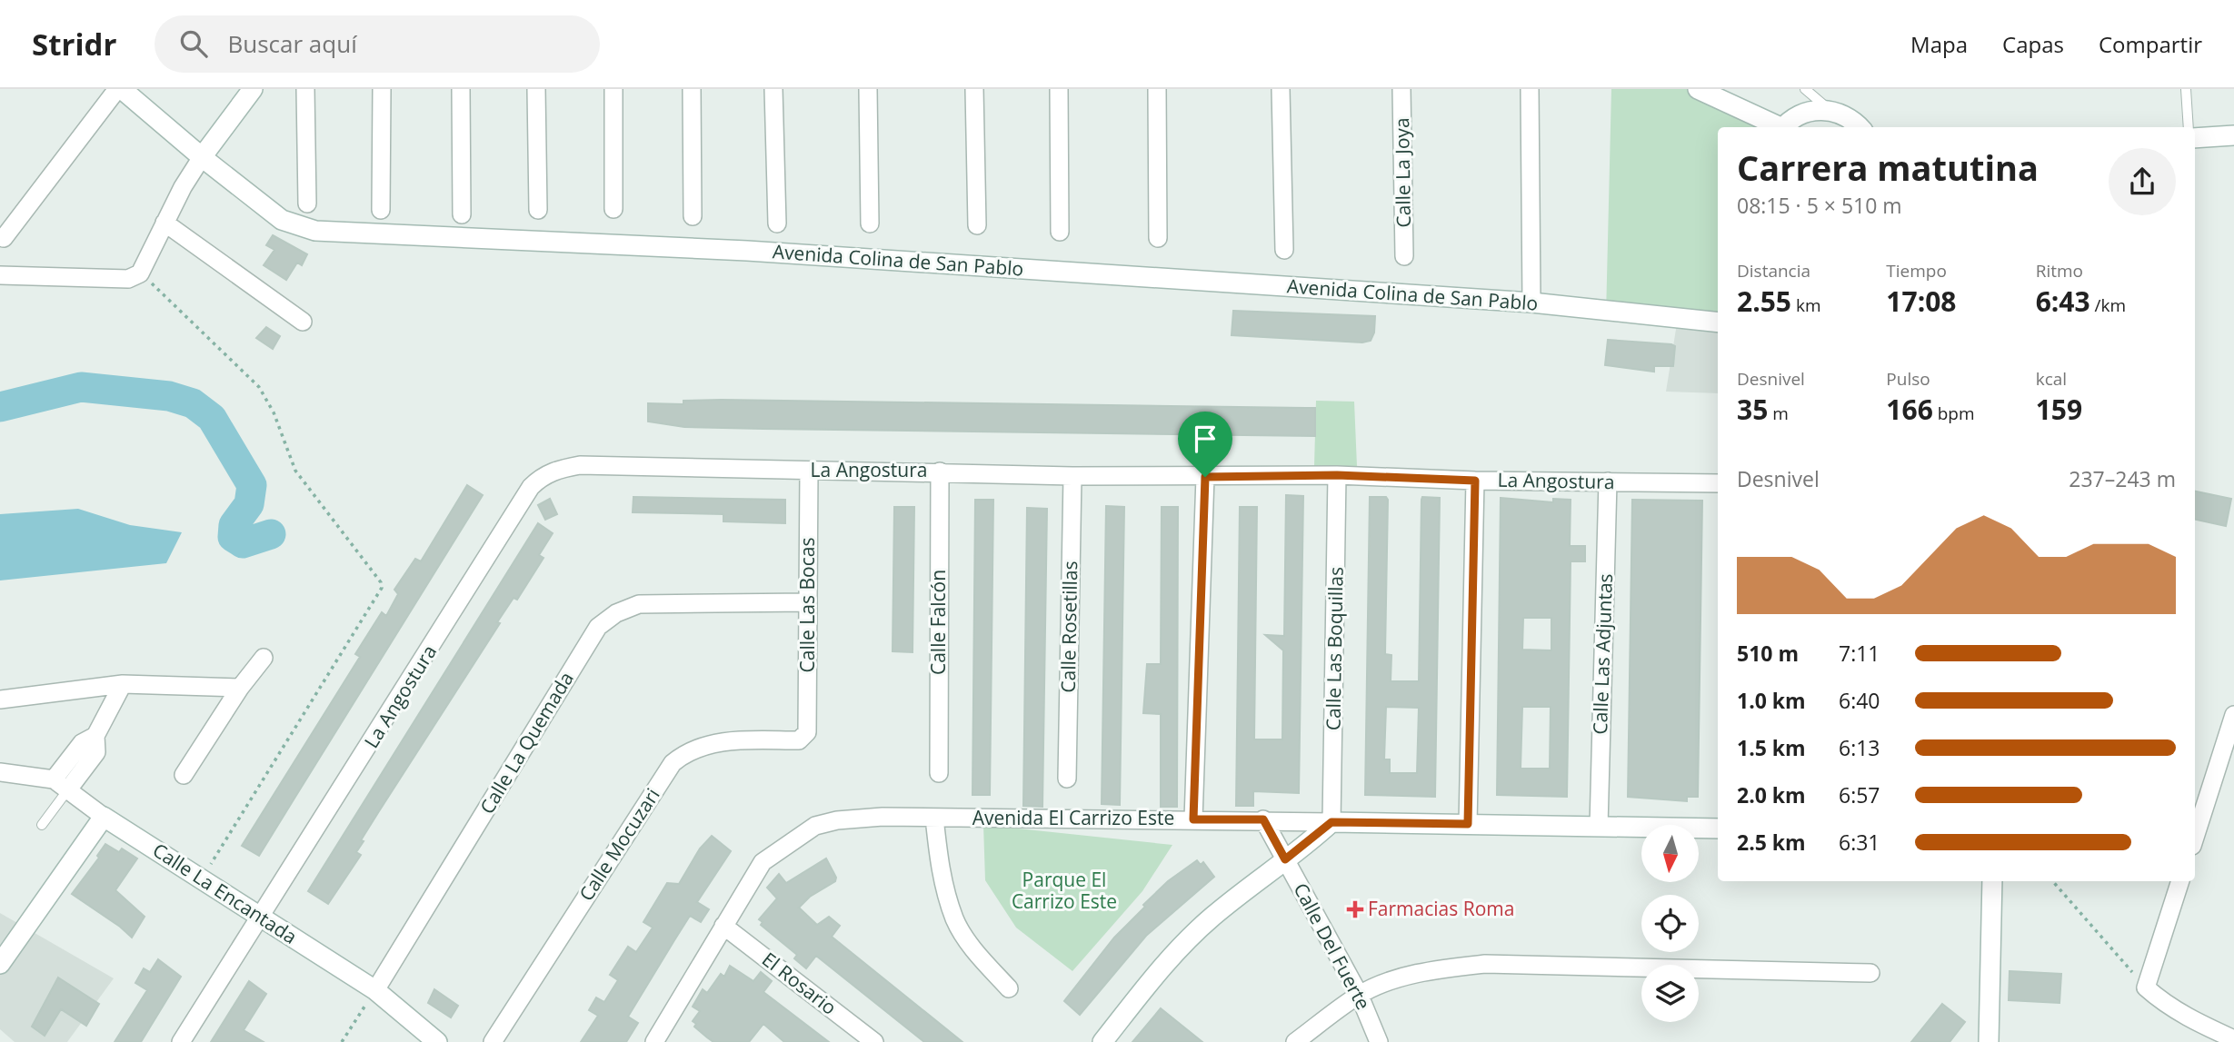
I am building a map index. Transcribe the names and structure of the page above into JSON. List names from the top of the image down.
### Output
{
  "streets": {
    "street": [
      "Calle La Joya",
      "Avenida Colina de San Pablo",
      "La Angostura",
      "Calle Las Bocas",
      "Calle Falcón",
      "Calle Rosetillas",
      "Calle Las Boquillas",
      "Calle Las Adjuntas",
      "Calle La Quemada",
      "Avenida El Carrizo Este",
      "Calle Mocuzari",
      "Calle La Encantada",
      "Calle Del Fuerte",
      "El Rosario"
    ]
  },
  "crossings": [
    ["La Angostura", "Calle Las Bocas"],
    ["La Angostura", "Calle Falcón"],
    ["La Angostura", "Calle Rosetillas"],
    ["La Angostura", "Calle Las Boquillas"],
    ["La Angostura", "Calle Las Adjuntas"],
    ["La Angostura", "Calle La Encantada"],
    ["Calle Las Bocas", "Calle La Quemada"],
    ["Calle Las Bocas", "Calle Mocuzari"],
    ["Calle Las Boquillas", "Avenida El Carrizo Este"],
    ["Calle Las Adjuntas", "Avenida El Carrizo Este"],
    ["Calle La Quemada", "Calle La Encantada"],
    ["Avenida El Carrizo Este", "Calle Del Fuerte"],
    ["Avenida El Carrizo Este", "El Rosario"]
  ],
  "parks": ["Parque El Carrizo Este"],
  "places": {
    "health": ["Farmacias Roma"]
  },
  "north": "bottom",
  "page": {
    "header": "Stridr",
    "search": "Buscar aquí",
    "nav": ["Mapa", "Capas", "Compartir"],
    "heading": ["Carrera matutina", "08:15 · 5 × 510 m"],
    "stats": [
      ["Distancia", "2.55 km"],
      ["Tiempo", "17:08"],
      ["Ritmo", "6:43 /km"],
      ["Desnivel", "35 m"],
      ["Pulso", "166 bpm"],
      ["kcal", "159"]
    ],
    "chart": ["Desnivel", "237–243 m"],
    "list": [
      {
        "name": "510 m",
        "note": "7:11"
      },
      {
        "name": "1.0 km",
        "note": "6:40"
      },
      {
        "name": "1.5 km",
        "note": "6:13"
      },
      {
        "name": "2.0 km",
        "note": "6:57"
      },
      {
        "name": "2.5 km",
        "note": "6:31"
      }
    ]
  }
}
